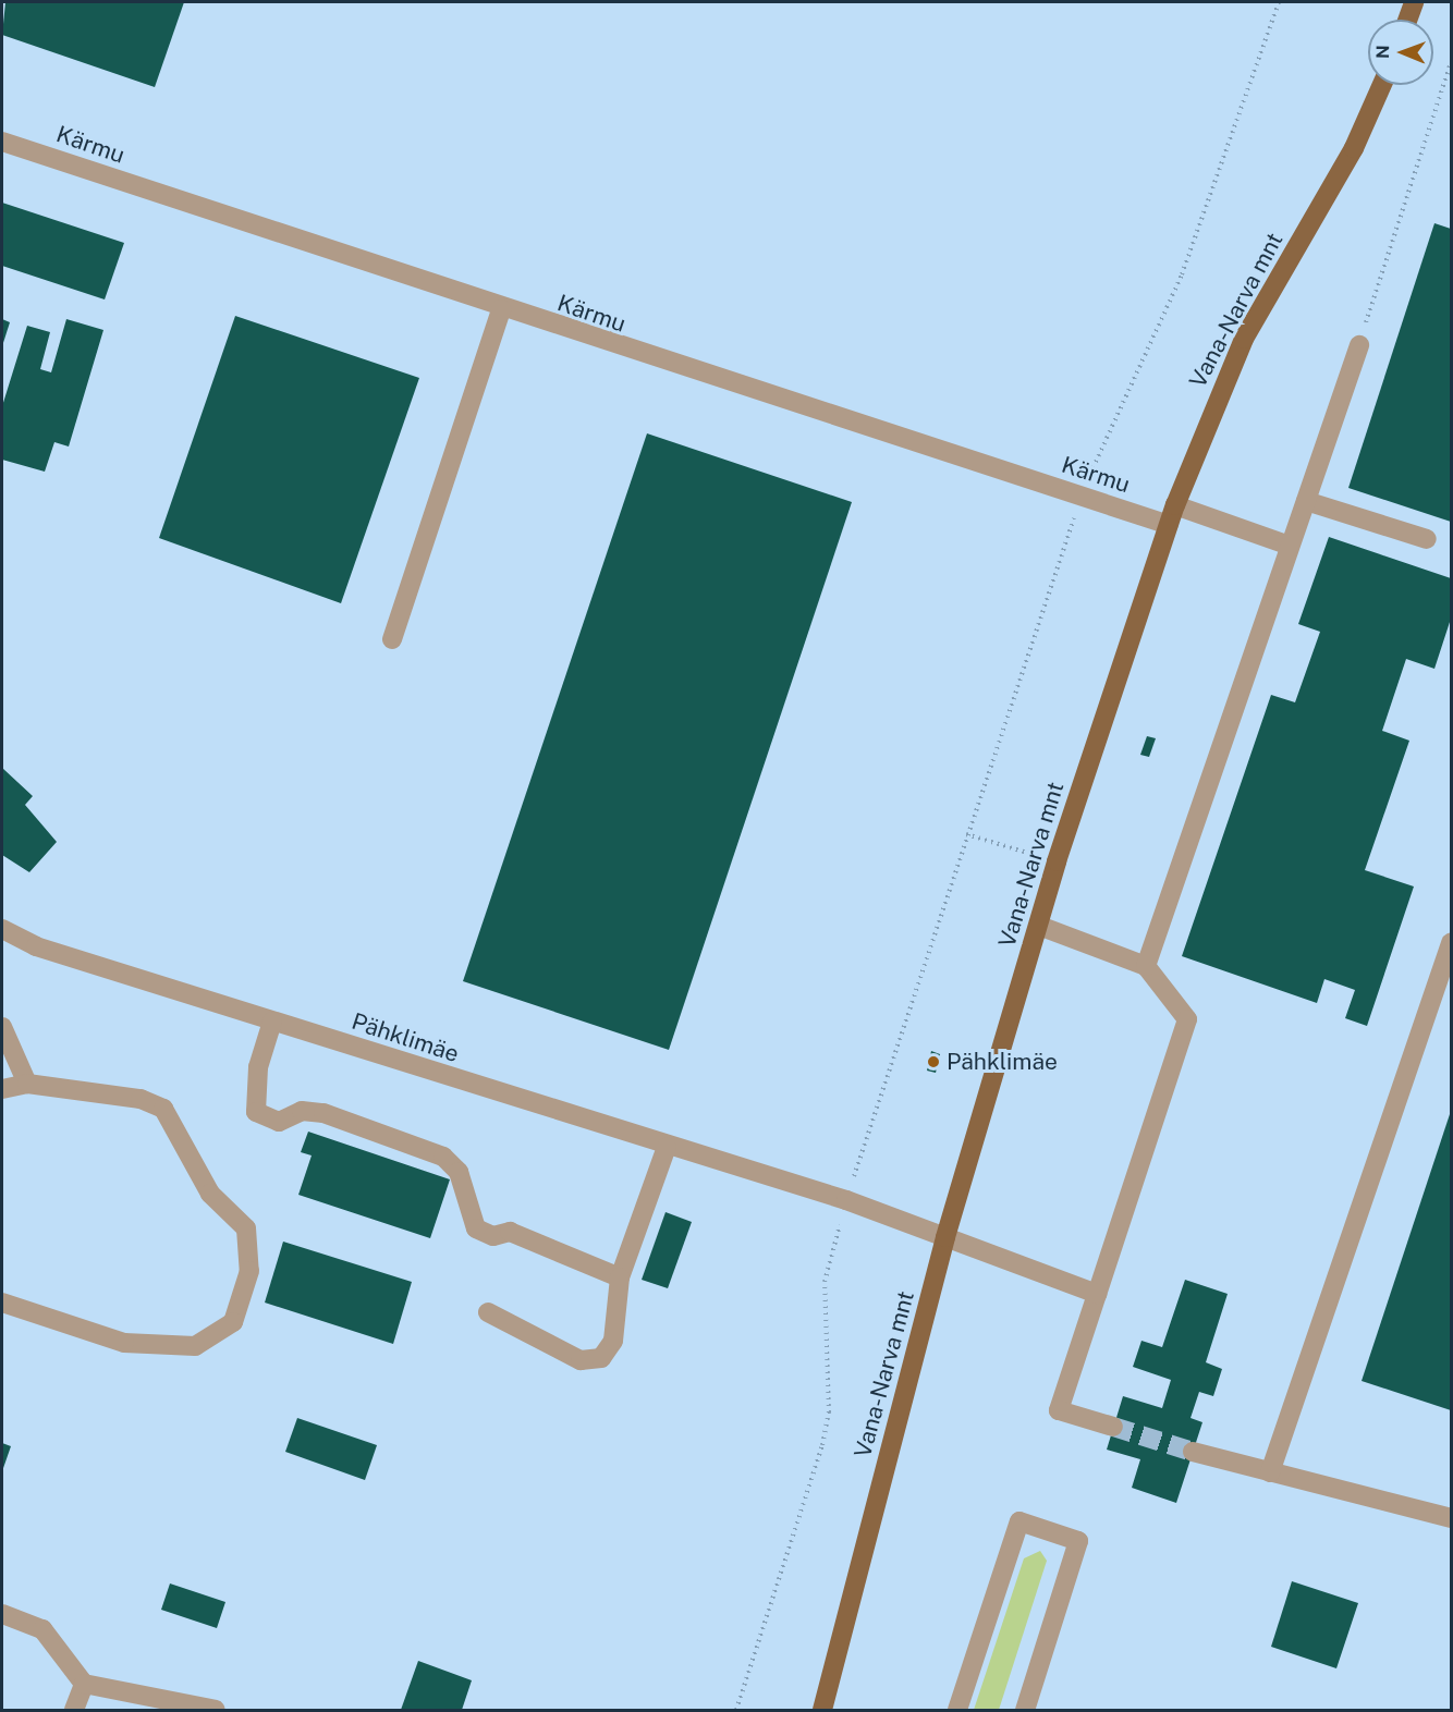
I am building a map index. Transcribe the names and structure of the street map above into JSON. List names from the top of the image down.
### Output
{
  "streets": {
    "main road": ["Vana-Narva mnt"],
    "street": ["Kärmu", "Pähklimäe"]
  },
  "crossings": [
    ["Kärmu", "Vana-Narva mnt"],
    ["Vana-Narva mnt", "Pähklimäe"]
  ],
  "places": ["Pähklimäe"],
  "north": "left"
}
